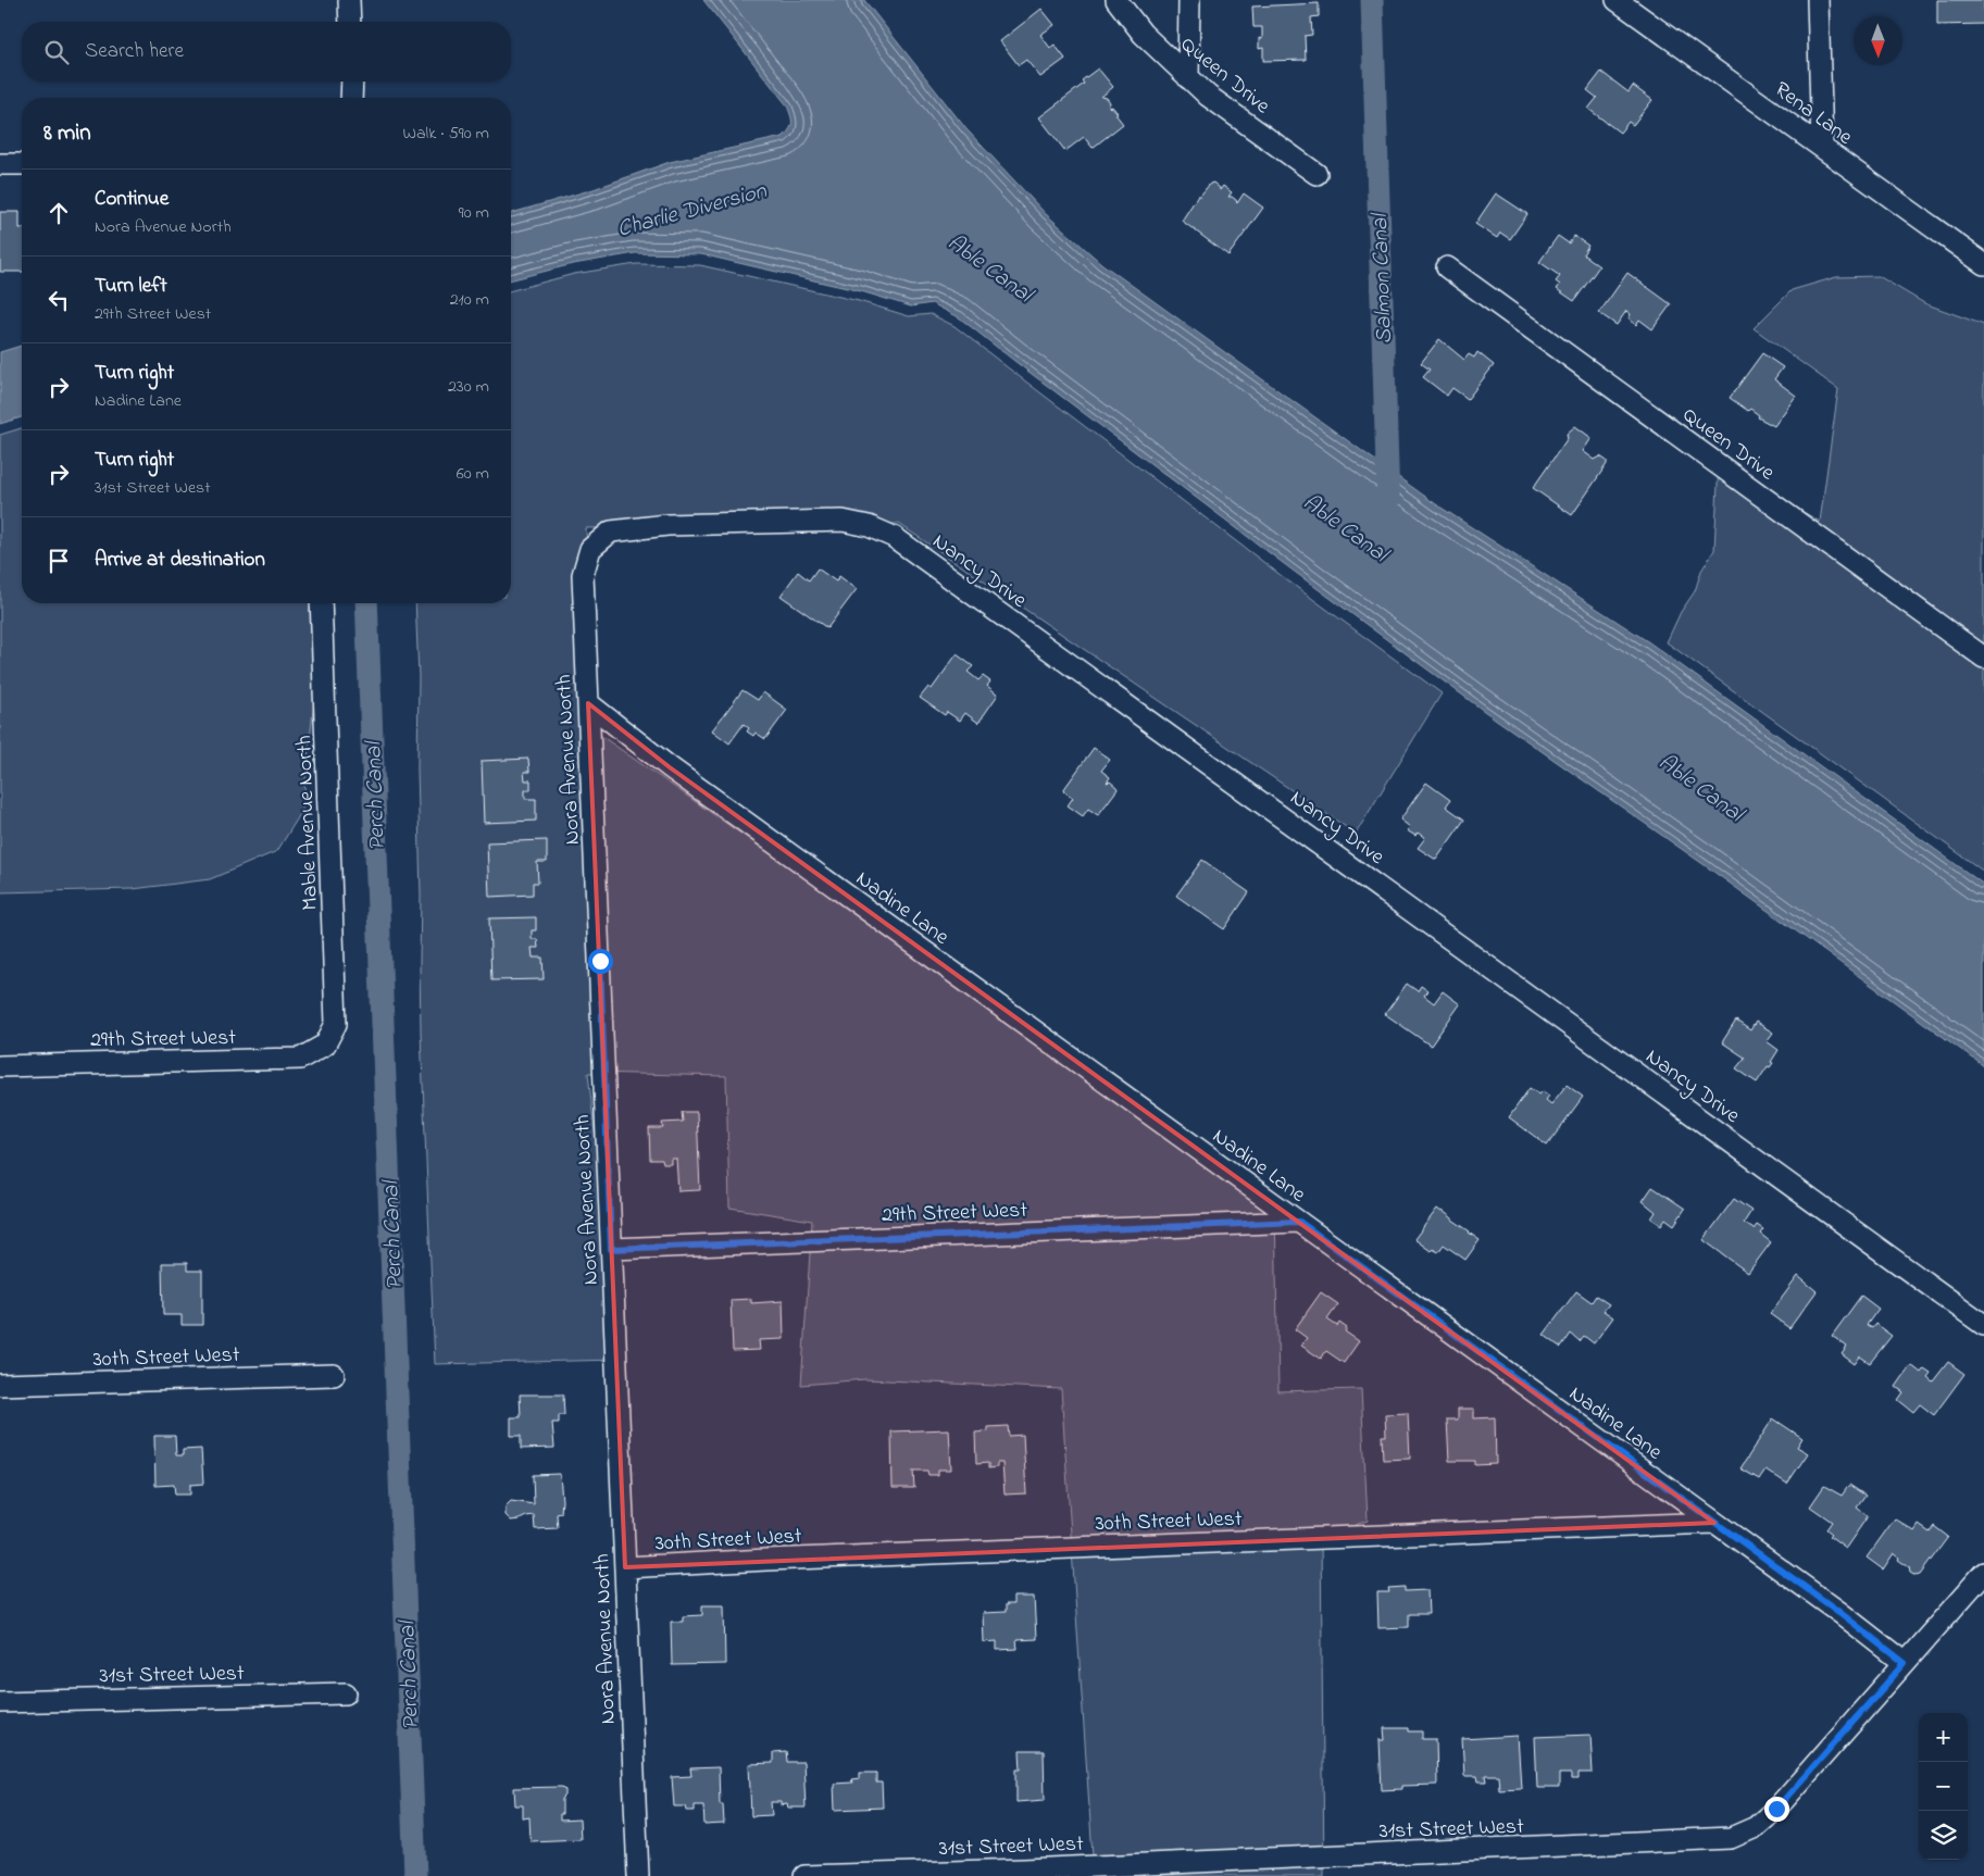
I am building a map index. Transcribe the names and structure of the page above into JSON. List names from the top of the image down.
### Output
{
  "streets": {
    "street": [
      "Queen Drive",
      "Rena Lane",
      "Nancy Drive",
      "Nora Avenue North",
      "Mable Avenue North",
      "Nadine Lane",
      "29th Street West",
      "30th Street West",
      "31st Street West"
    ]
  },
  "crossings": [
    ["Nancy Drive", "Nora Avenue North"],
    ["Nora Avenue North", "Nadine Lane"],
    ["Nora Avenue North", "29th Street West"],
    ["Nora Avenue North", "30th Street West"],
    ["Mable Avenue North", "29th Street West"],
    ["Nadine Lane", "29th Street West"],
    ["Nadine Lane", "30th Street West"],
    ["Nadine Lane", "31st Street West"]
  ],
  "water": [
    "Charlie Diversion",
    "Able Canal",
    "Salmon Canal",
    "Perch Canal"
  ],
  "north": "bottom",
  "page": {
    "search": "Search here",
    "heading": ["8 min", "Walk · 590 m"],
    "list": [
      ["Continue", "Nora Avenue North", "90 m"],
      ["Turn left", "29th Street West", "210 m"],
      ["Turn right", "Nadine Lane", "230 m"],
      ["Turn right", "31st Street West", "60 m"],
      "Arrive at destination"
    ],
    "map_buttons": ["+", "−"]
  }
}
